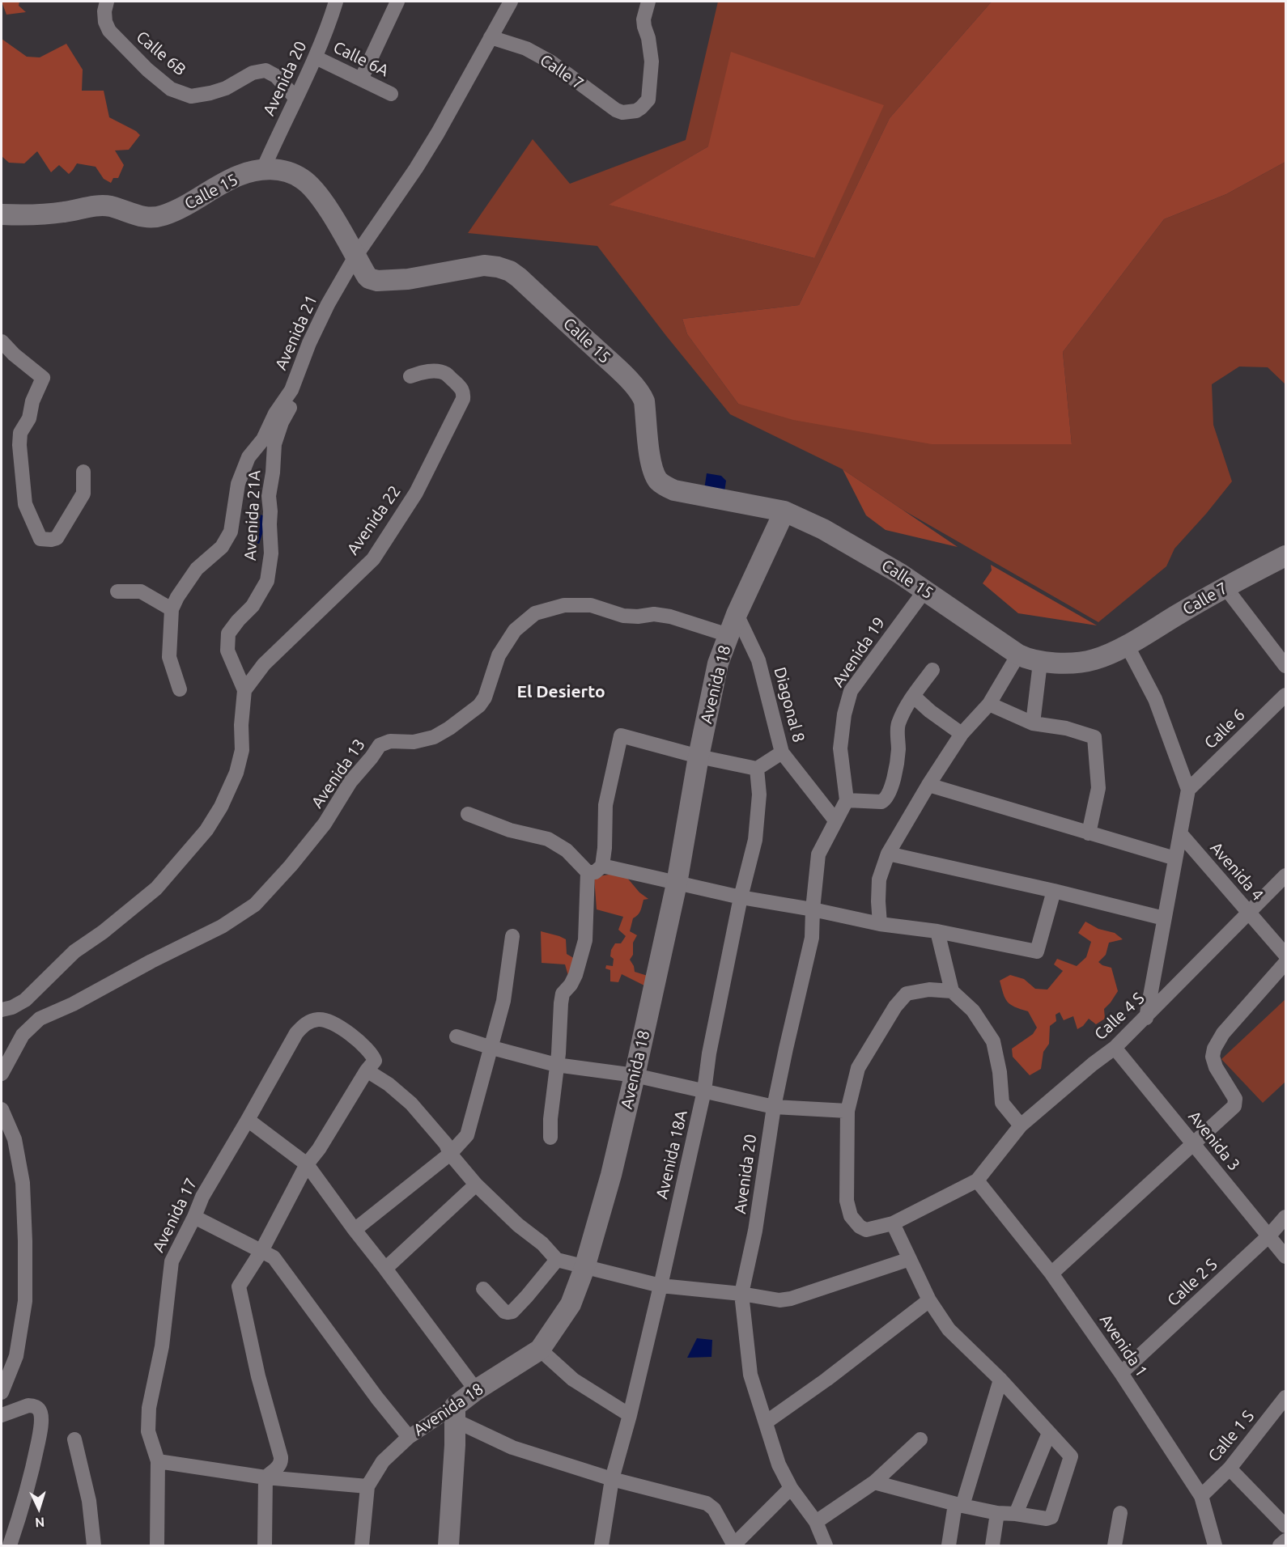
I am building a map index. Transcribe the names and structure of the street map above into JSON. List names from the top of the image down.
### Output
{
  "streets": {
    "main road": ["Calle 7", "Calle 15", "Avenida 18"],
    "street": [
      "Calle 6B",
      "Calle 6A",
      "Avenida 20",
      "Avenida 21",
      "Avenida 21A",
      "Avenida 22",
      "Avenida 19",
      "Diagonal 8",
      "Calle 6",
      "Avenida 13",
      "Avenida 4",
      "Calle 4 S",
      "Avenida 3",
      "Avenida 18A",
      "Avenida 17",
      "Calle 2 S",
      "Avenida 1",
      "Calle 1 S"
    ]
  },
  "crossings": [
    ["Calle 6B", "Avenida 20"],
    ["Calle 6A", "Avenida 20"],
    ["Calle 7", "Calle 15"],
    ["Calle 7", "Avenida 21"],
    ["Avenida 20", "Calle 15"],
    ["Avenida 20", "Avenida 19"],
    ["Avenida 20", "Diagonal 8"],
    ["Calle 15", "Avenida 21"],
    ["Calle 15", "Avenida 19"],
    ["Calle 15", "Avenida 18"],
    ["Avenida 21", "Avenida 21A"],
    ["Avenida 21A", "Avenida 22"],
    ["Avenida 18", "Diagonal 8"],
    ["Avenida 18", "Avenida 13"],
    ["Avenida 4", "Calle 4 S"],
    ["Calle 4 S", "Avenida 3"],
    ["Calle 4 S", "Avenida 1"],
    ["Avenida 3", "Calle 2 S"],
    ["Calle 2 S", "Avenida 1"],
    ["Avenida 1", "Calle 1 S"]
  ],
  "districts": ["El Desierto"],
  "north": "bottom"
}
